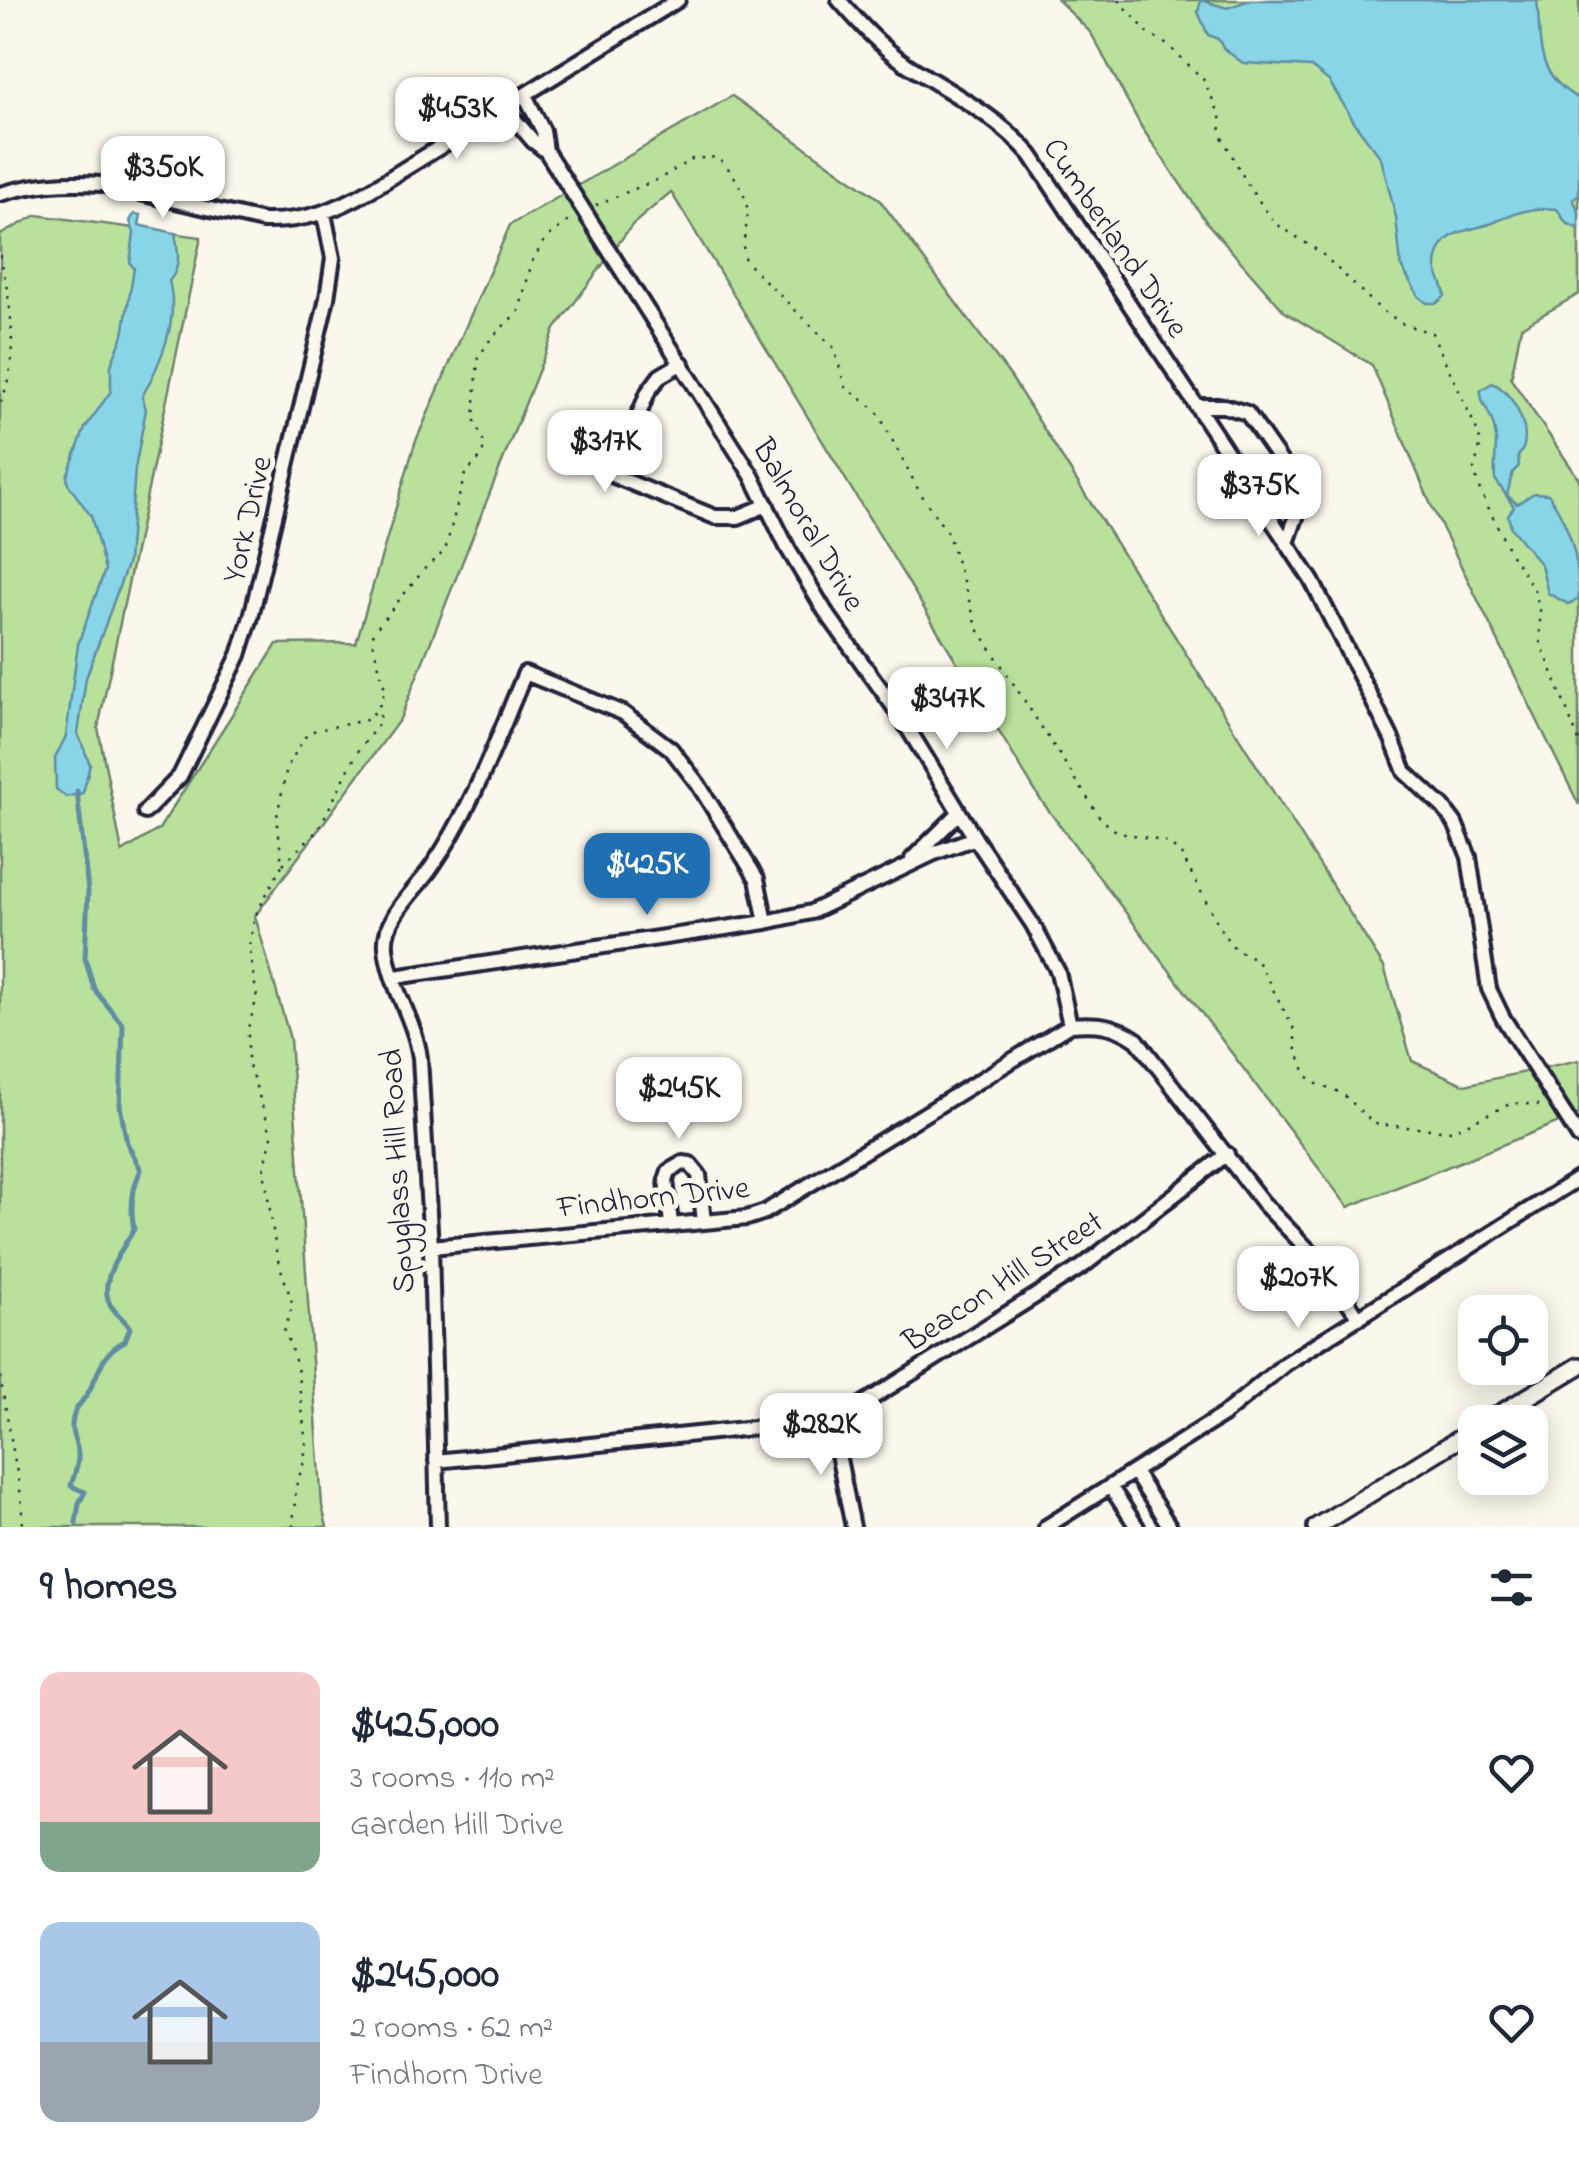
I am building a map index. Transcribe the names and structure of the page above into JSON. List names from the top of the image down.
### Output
{
  "streets": {
    "street": [
      "Cumberland Drive",
      "York Drive",
      "Balmoral Drive",
      "Spyglass Hill Road",
      "Findhorn Drive",
      "Beacon Hill Street"
    ]
  },
  "crossings": [
    ["Balmoral Drive", "Findhorn Drive"],
    ["Spyglass Hill Road", "Findhorn Drive"],
    ["Spyglass Hill Road", "Beacon Hill Street"]
  ],
  "page": {
    "price": [
      "$453K",
      "$350K",
      "$317K",
      "$375K",
      "$347K",
      "$425K",
      "$245K",
      "$207K",
      "$282K"
    ],
    "heading": "9 homes",
    "list": [
      {
        "name": "$425,000",
        "note": "3 rooms · 110 m² · Garden Hill Drive"
      },
      {
        "name": "$245,000",
        "note": "2 rooms · 62 m² · Findhorn Drive"
      }
    ]
  }
}
